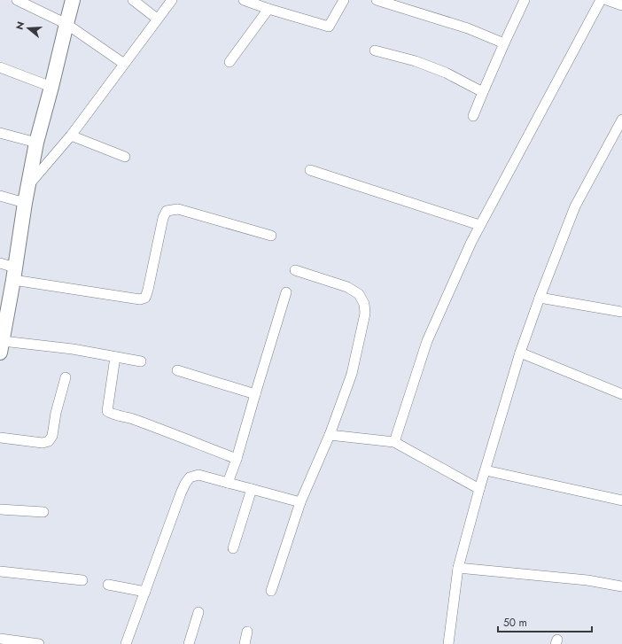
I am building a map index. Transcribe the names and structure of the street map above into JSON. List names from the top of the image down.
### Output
{
  "scale_bar": "50 m",
  "north": "left"
}
